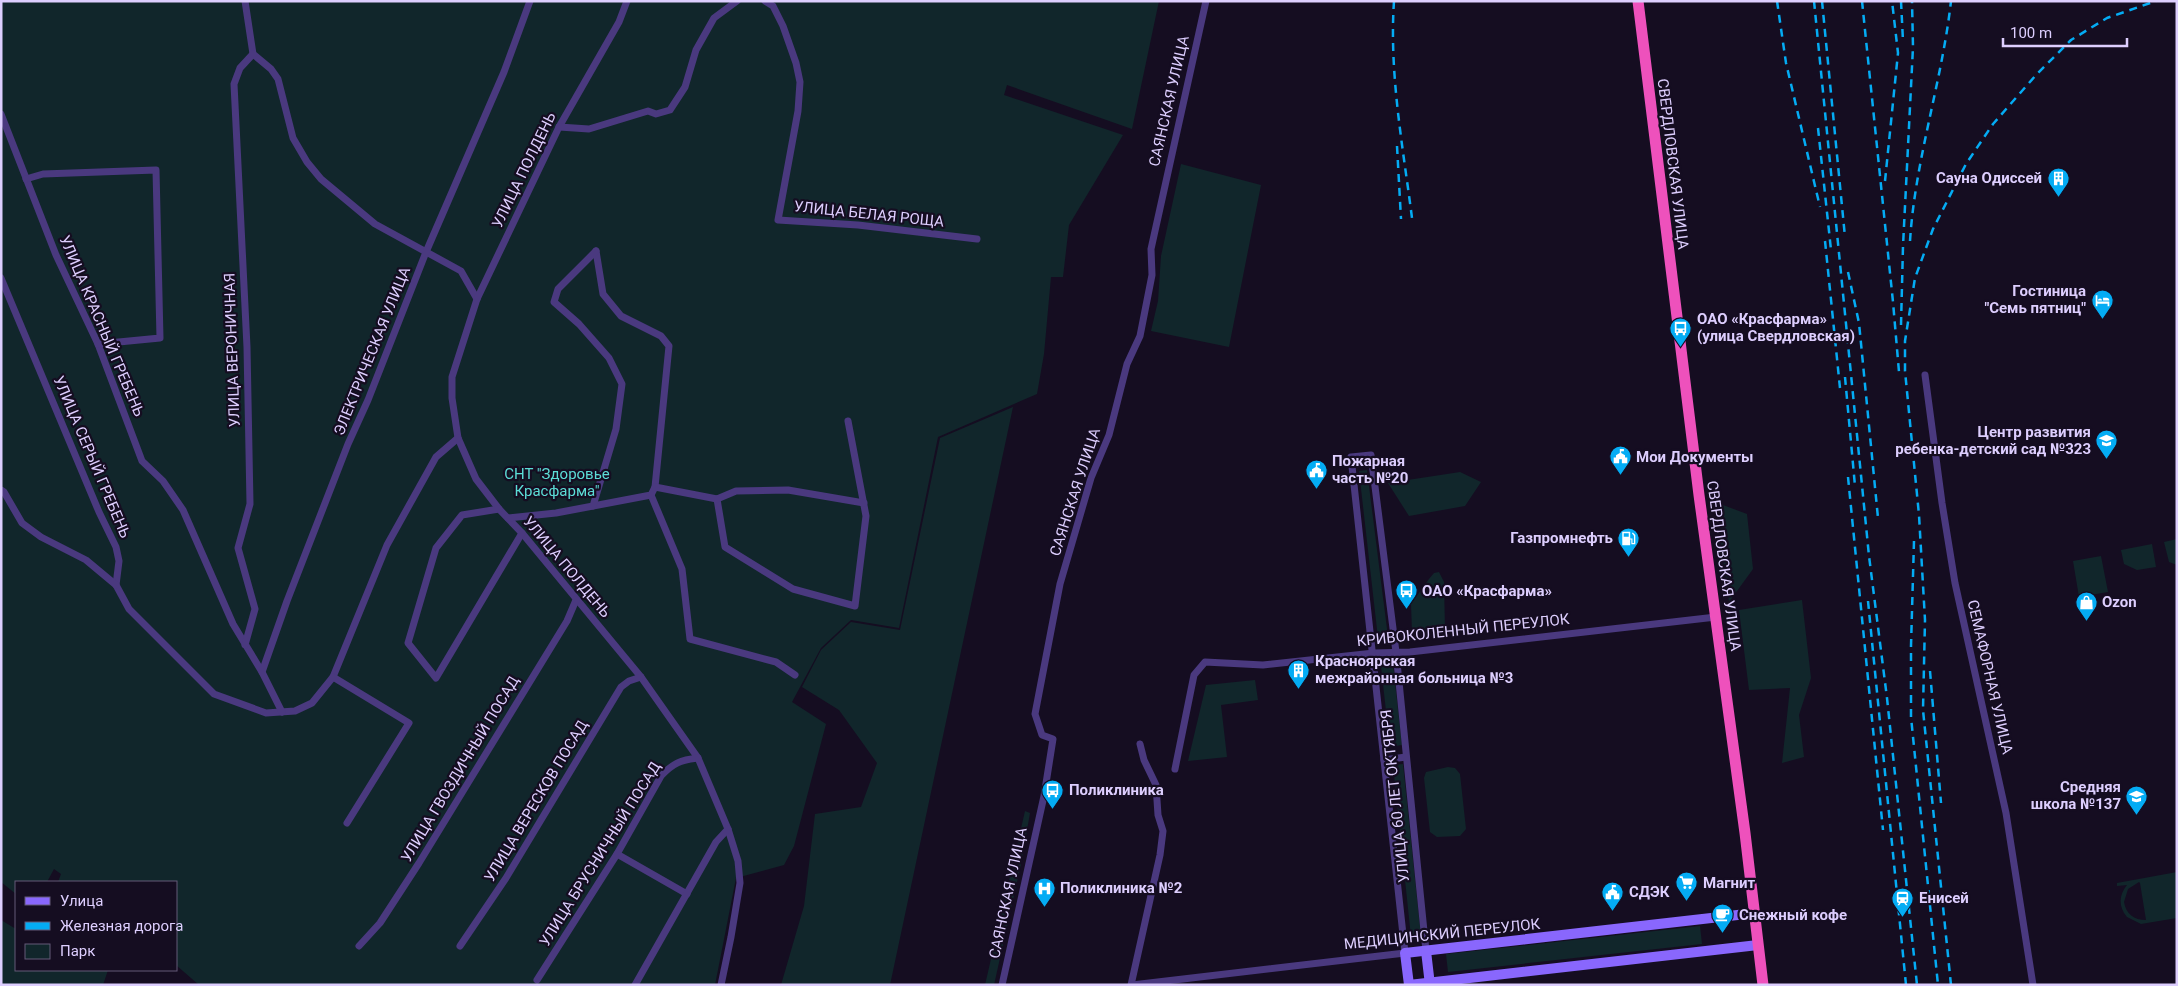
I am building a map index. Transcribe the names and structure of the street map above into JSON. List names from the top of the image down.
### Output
{
  "streets": {
    "highway": ["СВЕРДЛОВСКАЯ УЛИЦА"],
    "main road": ["УЛИЦА 60 ЛЕТ ОКТЯБРЯ", "МЕДИЦИНСКИЙ ПЕРЕУЛОК"],
    "street": [
      "САЯНСКАЯ УЛИЦА",
      "УЛИЦА ПОЛДЕНЬ",
      "УЛИЦА БЕЛАЯ РОЩА",
      "УЛИЦА КРАСНЫЙ ГРЕБЕНЬ",
      "УЛИЦА ВЕРОНИЧНАЯ",
      "ЭЛЕКТРИЧЕСКАЯ УЛИЦА",
      "УЛИЦА СЕРЫЙ ГРЕБЕНЬ",
      "КРИВОКОЛЕННЫЙ ПЕРЕУЛОК",
      "СЕМАФОРНАЯ УЛИЦА",
      "УЛИЦА ГВОЗДИЧНЫЙ ПОСАД",
      "УЛИЦА ВЕРЕСКОВ ПОСАД",
      "УЛИЦА БРУСНИЧНЫЙ ПОСАД"
    ]
  },
  "crossings": [
    ["СВЕРДЛОВСКАЯ УЛИЦА", "КРИВОКОЛЕННЫЙ ПЕРЕУЛОК"],
    ["СВЕРДЛОВСКАЯ УЛИЦА", "МЕДИЦИНСКИЙ ПЕРЕУЛОК"],
    ["УЛИЦА ПОЛДЕНЬ", "УЛИЦА ГВОЗДИЧНЫЙ ПОСАД"],
    ["УЛИЦА ПОЛДЕНЬ", "УЛИЦА ВЕРЕСКОВ ПОСАД"],
    ["УЛИЦА ПОЛДЕНЬ", "УЛИЦА БРУСНИЧНЫЙ ПОСАД"],
    ["УЛИЦА КРАСНЫЙ ГРЕБЕНЬ", "УЛИЦА ВЕРОНИЧНАЯ"],
    ["УЛИЦА КРАСНЫЙ ГРЕБЕНЬ", "ЭЛЕКТРИЧЕСКАЯ УЛИЦА"],
    ["КРИВОКОЛЕННЫЙ ПЕРЕУЛОК", "УЛИЦА 60 ЛЕТ ОКТЯБРЯ"],
    ["УЛИЦА 60 ЛЕТ ОКТЯБРЯ", "МЕДИЦИНСКИЙ ПЕРЕУЛОК"]
  ],
  "parks": ["СНТ \"Здоровье Красфарма\""],
  "places": {
    "building": ["Сауна Одиссей", "Красноярская межрайонная больница №3"],
    "hotel": ["Гостиница \"Семь пятниц\""],
    "bus stop": ["ОАО «Красфарма» (улица Свердловская)", "ОАО «Красфарма»", "Поликлиника"],
    "school or university": ["Центр развития ребенка-детский сад №323", "Средняя школа №137"],
    "public building": ["Мои Документы", "Пожарная часть №20", "СДЭК"],
    "fuel station": ["Газпромнефть"],
    "shop": ["Ozon"],
    "supermarket": ["Магнит"],
    "hospital": ["Поликлиника №2"],
    "station": ["Енисей"],
    "cafe": ["Снежный кофе"]
  },
  "legend": ["Улица", "Железная дорога", "Парк"],
  "scale_bar": "100 m"
}
